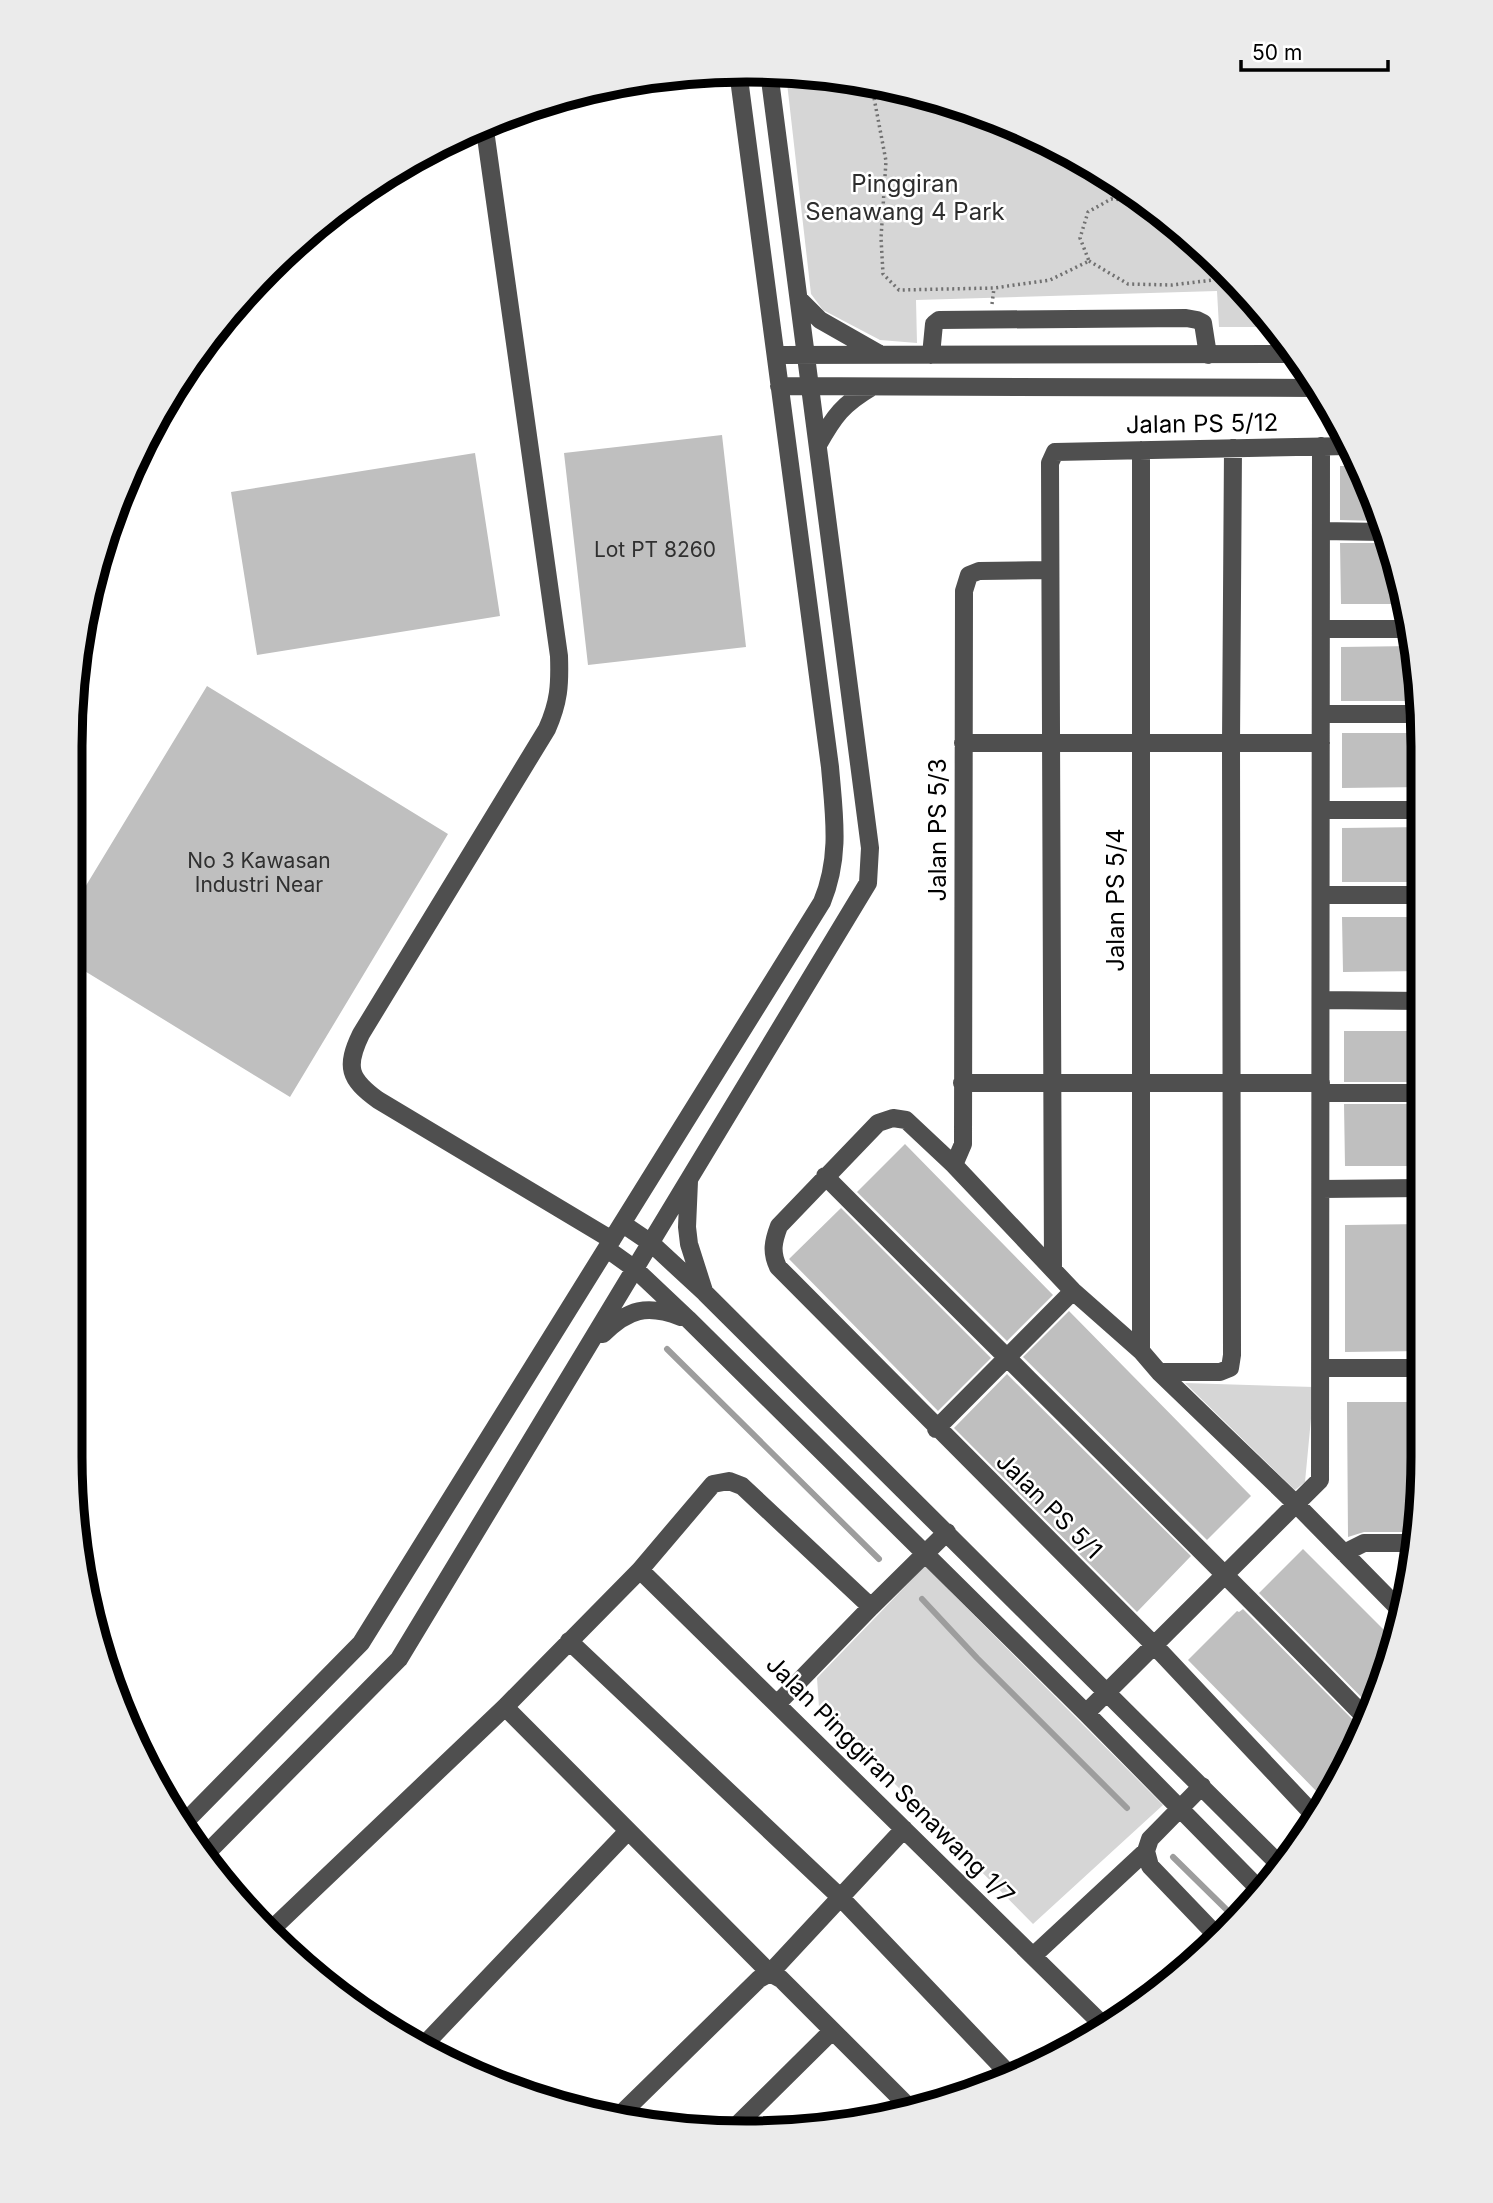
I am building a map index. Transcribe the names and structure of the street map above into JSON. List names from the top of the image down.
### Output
{
  "streets": {
    "street": [
      "Jalan PS 5/12",
      "Jalan PS 5/3",
      "Jalan PS 5/4",
      "Jalan PS 5/1",
      "Jalan Pinggiran Senawang 1/7"
    ]
  },
  "crossings": [
    ["Jalan PS 5/12", "Jalan PS 5/3"],
    ["Jalan PS 5/12", "Jalan PS 5/4"]
  ],
  "parks": ["Pinggiran Senawang 4 Park"],
  "house_numbers": ["Lot PT 8260", "No 3 Kawasan Industri Near"],
  "scale_bar": "50 m"
}
